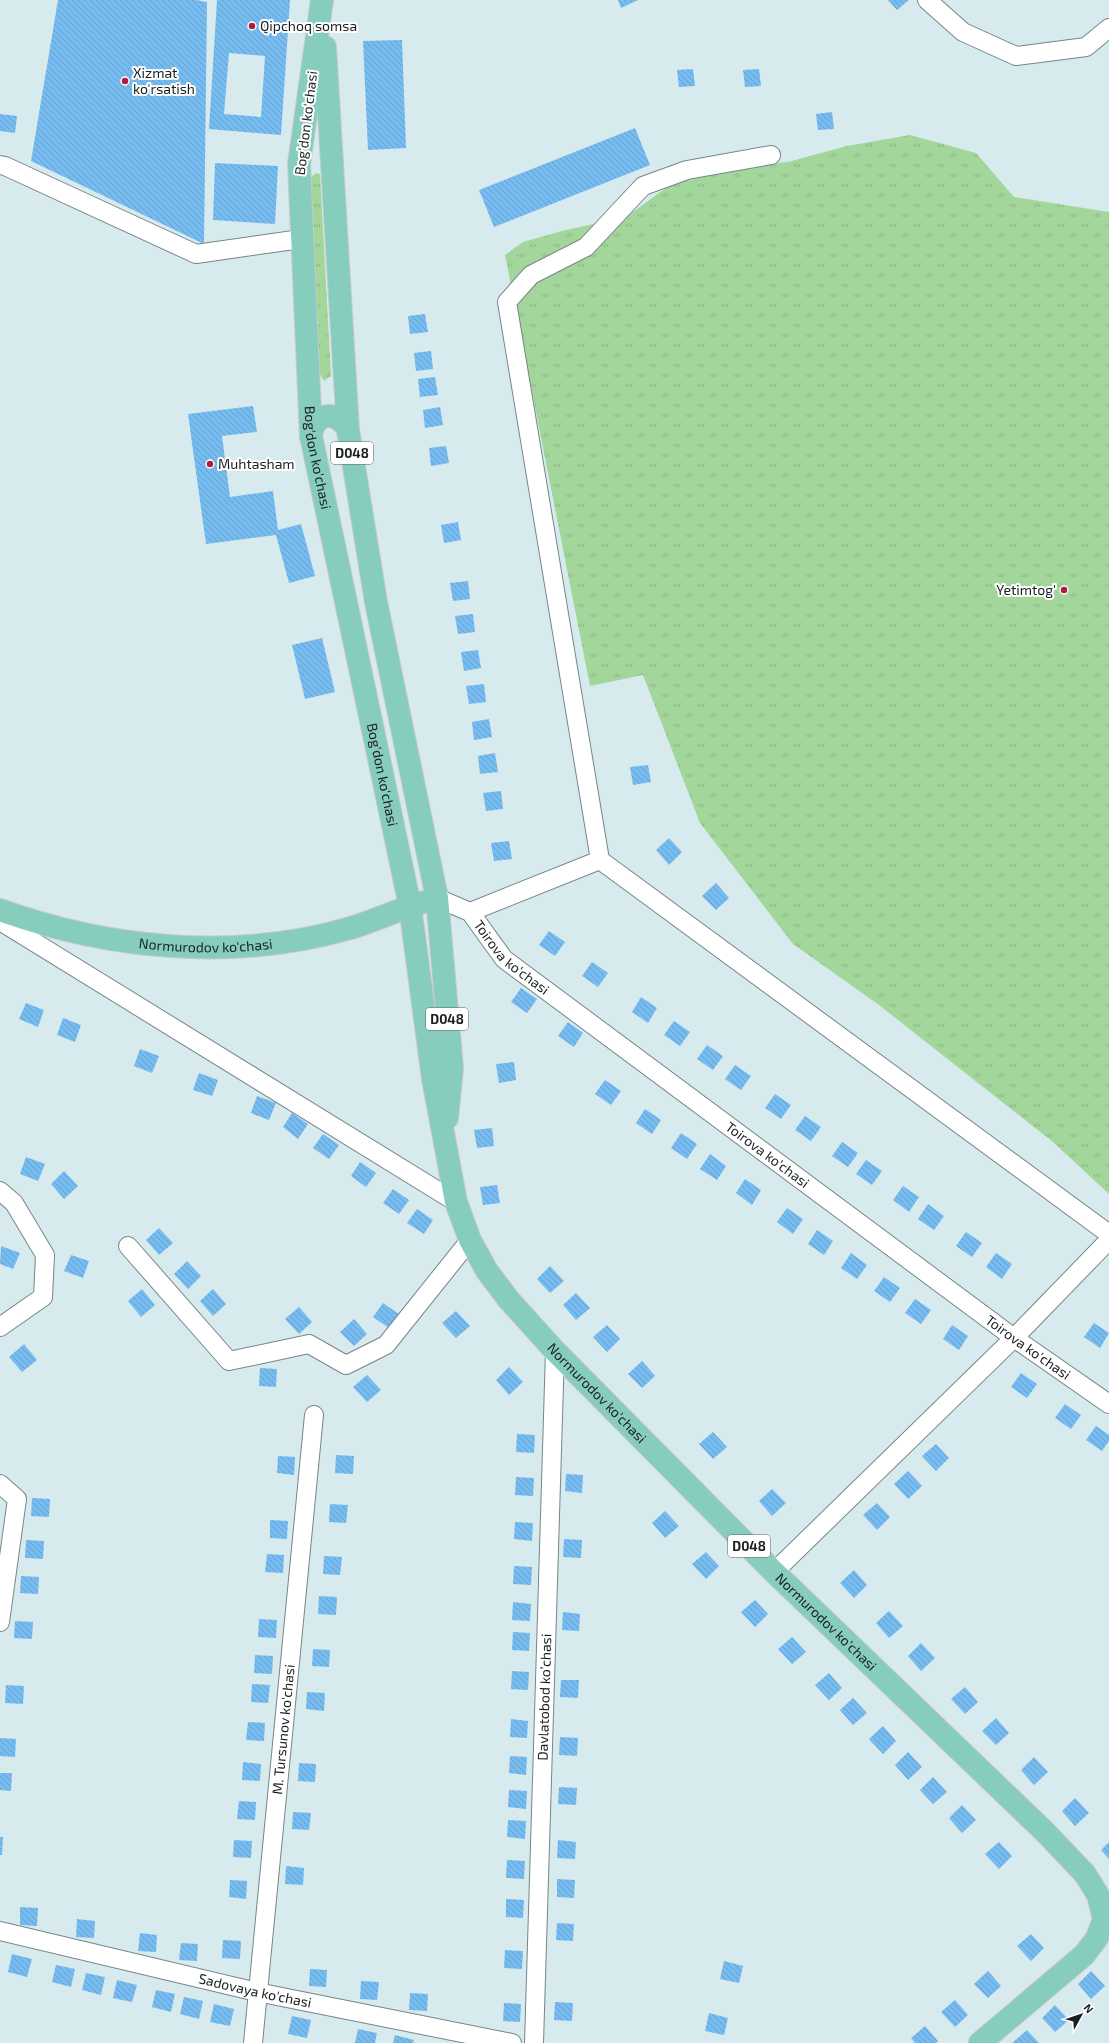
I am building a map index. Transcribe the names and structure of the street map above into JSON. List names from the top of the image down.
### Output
{
  "streets": {
    "main road": ["Bog'don ko'chasi", "D048", "Normurodov ko'chasi"],
    "street": [
      "Toirova ko'chasi",
      "Davlatobod ko’chasi",
      "M. Tursunov ko'chasi",
      "Sadovaya ko'chasi"
    ]
  },
  "crossings": [
    ["Bog'don ko'chasi", "Normurodov ko'chasi"],
    ["Bog'don ko'chasi", "Toirova ko'chasi"],
    ["D048", "Normurodov ko'chasi"],
    ["Normurodov ko'chasi", "Toirova ko'chasi"],
    ["Normurodov ko'chasi", "Davlatobod ko’chasi"],
    ["M. Tursunov ko'chasi", "Sadovaya ko'chasi"]
  ],
  "places": [
    "Qipchoq somsa",
    "Xizmat ko'rsatish",
    "Muhtasham",
    "Yetimtog'"
  ],
  "north": "top right"
}
